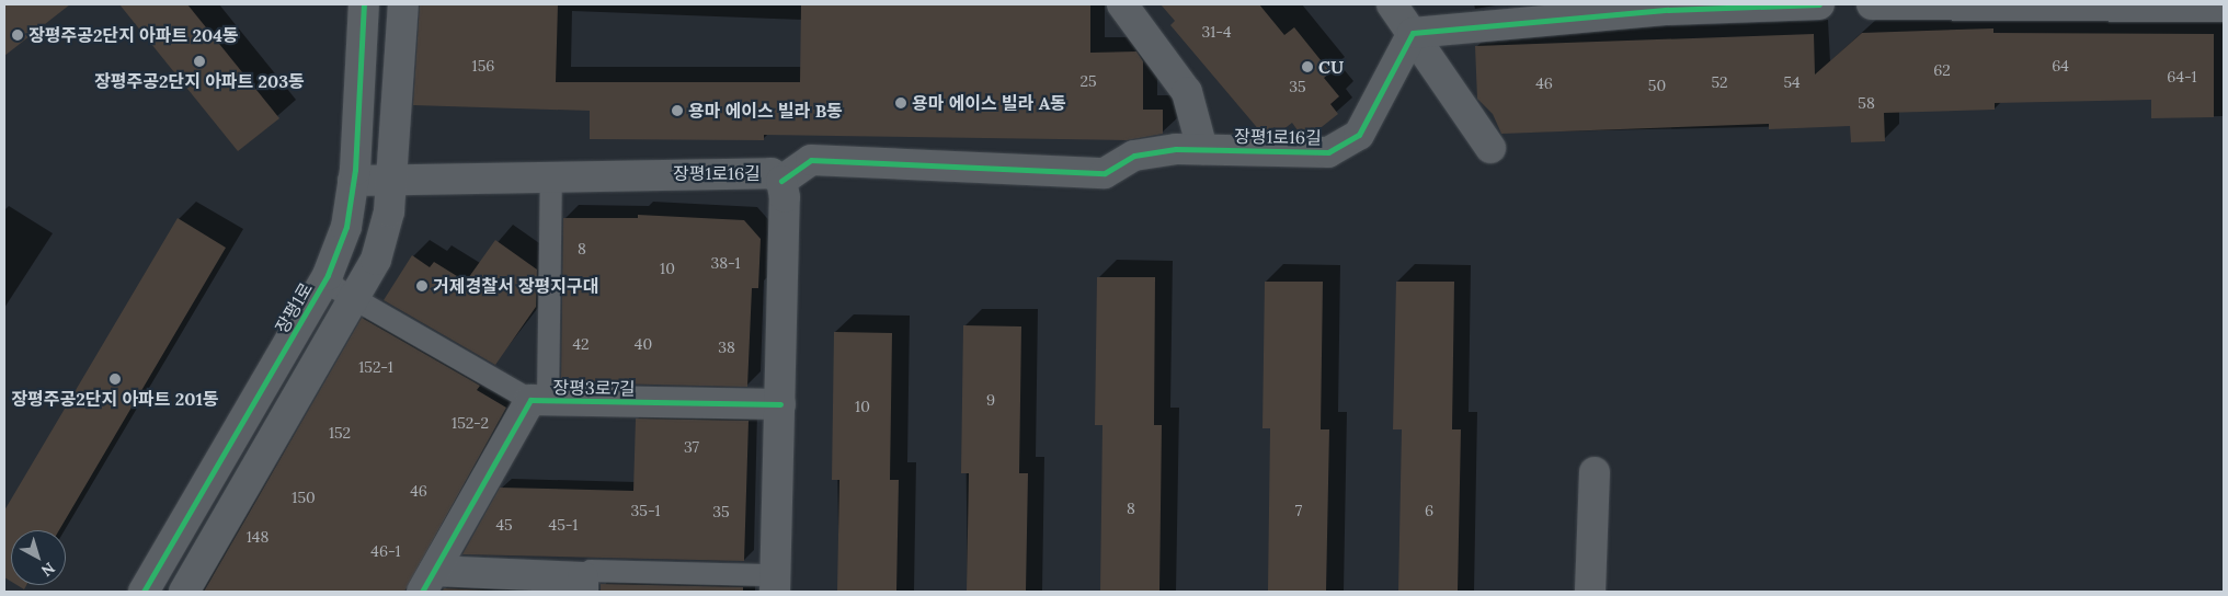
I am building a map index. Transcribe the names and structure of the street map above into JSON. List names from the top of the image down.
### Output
{
  "streets": {
    "street": ["장평1로16길", "장평1로", "장평3로7길"]
  },
  "crossings": [
    ["장평1로16길", "장평1로"]
  ],
  "places": [
    "장평주공2단지 아파트 204동",
    "장평주공2단지 아파트 203동",
    "CU",
    "용마 에이스 빌라 A동",
    "용마 에이스 빌라 B동",
    "거제경찰서 장평지구대",
    "장평주공2단지 아파트 201동"
  ],
  "house_numbers": [
    "31-4",
    "156",
    "64",
    "62",
    "64-1",
    "25",
    "52",
    "54",
    "46",
    "50",
    "35",
    "58",
    "8",
    "38-1",
    "10",
    "42",
    "40",
    "38",
    "152-1",
    "9",
    "10",
    "152-2",
    "152",
    "37",
    "46",
    "150",
    "8",
    "35-1",
    "7",
    "6",
    "35",
    "45",
    "45-1",
    "148",
    "46-1"
  ],
  "north": "bottom right"
}
